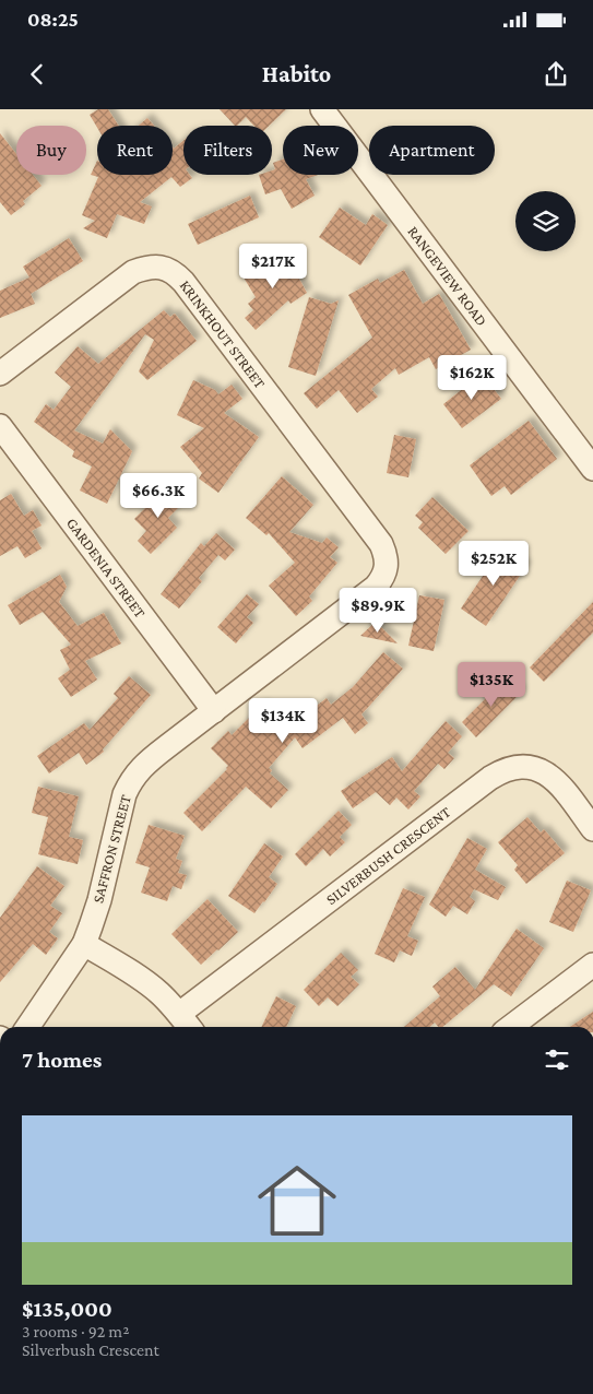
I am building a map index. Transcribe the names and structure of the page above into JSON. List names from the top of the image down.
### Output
{
  "streets": {
    "street": [
      "RANGEVIEW ROAD",
      "KRINKHOUT STREET",
      "GARDENIA STREET",
      "SAFFRON STREET",
      "SILVERBUSH CRESCENT"
    ]
  },
  "crossings": [
    ["KRINKHOUT STREET", "SAFFRON STREET"],
    ["GARDENIA STREET", "SAFFRON STREET"]
  ],
  "page": {
    "status": "08:25",
    "header": "Habito",
    "chip": [
      "Buy",
      "Rent",
      "Filters",
      "New",
      "Apartment"
    ],
    "price": [
      "$217K",
      "$162K",
      "$66.3K",
      "$252K",
      "$89.9K",
      "$135K",
      "$134K"
    ],
    "heading": "7 homes",
    "list": [
      {
        "name": "$135,000",
        "note": "3 rooms · 92 m² · Silverbush Crescent"
      }
    ]
  }
}
